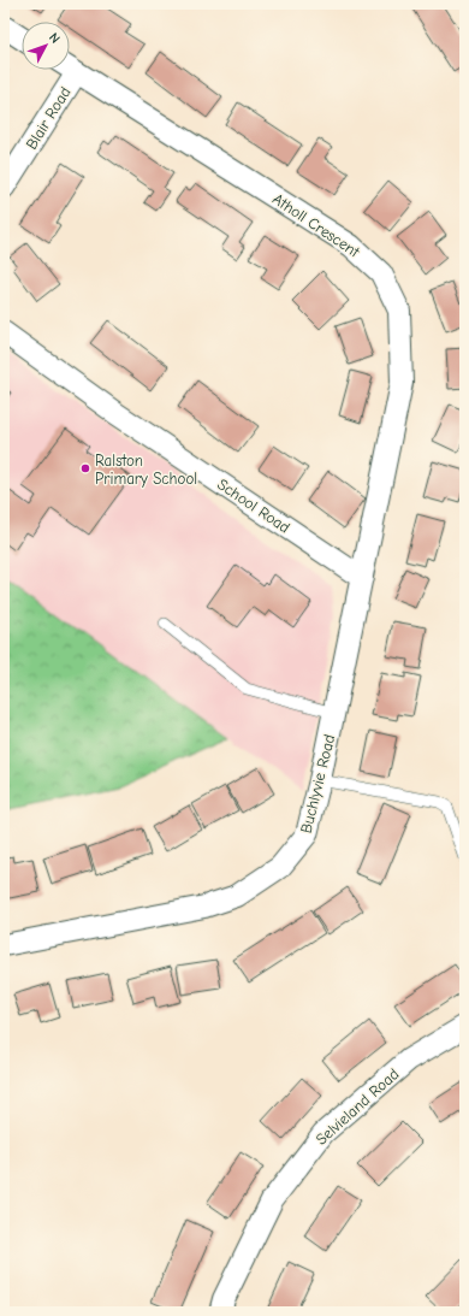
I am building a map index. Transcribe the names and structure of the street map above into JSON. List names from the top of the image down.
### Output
{
  "streets": {
    "street": [
      "Blair Road",
      "Atholl Crescent",
      "School Road",
      "Buchlyvie Road",
      "Selvieland Road"
    ]
  },
  "crossings": [
    ["Blair Road", "Atholl Crescent"],
    ["Atholl Crescent", "School Road"],
    ["Atholl Crescent", "Buchlyvie Road"],
    ["School Road", "Buchlyvie Road"]
  ],
  "places": ["Ralston Primary School"],
  "north": "top right"
}
